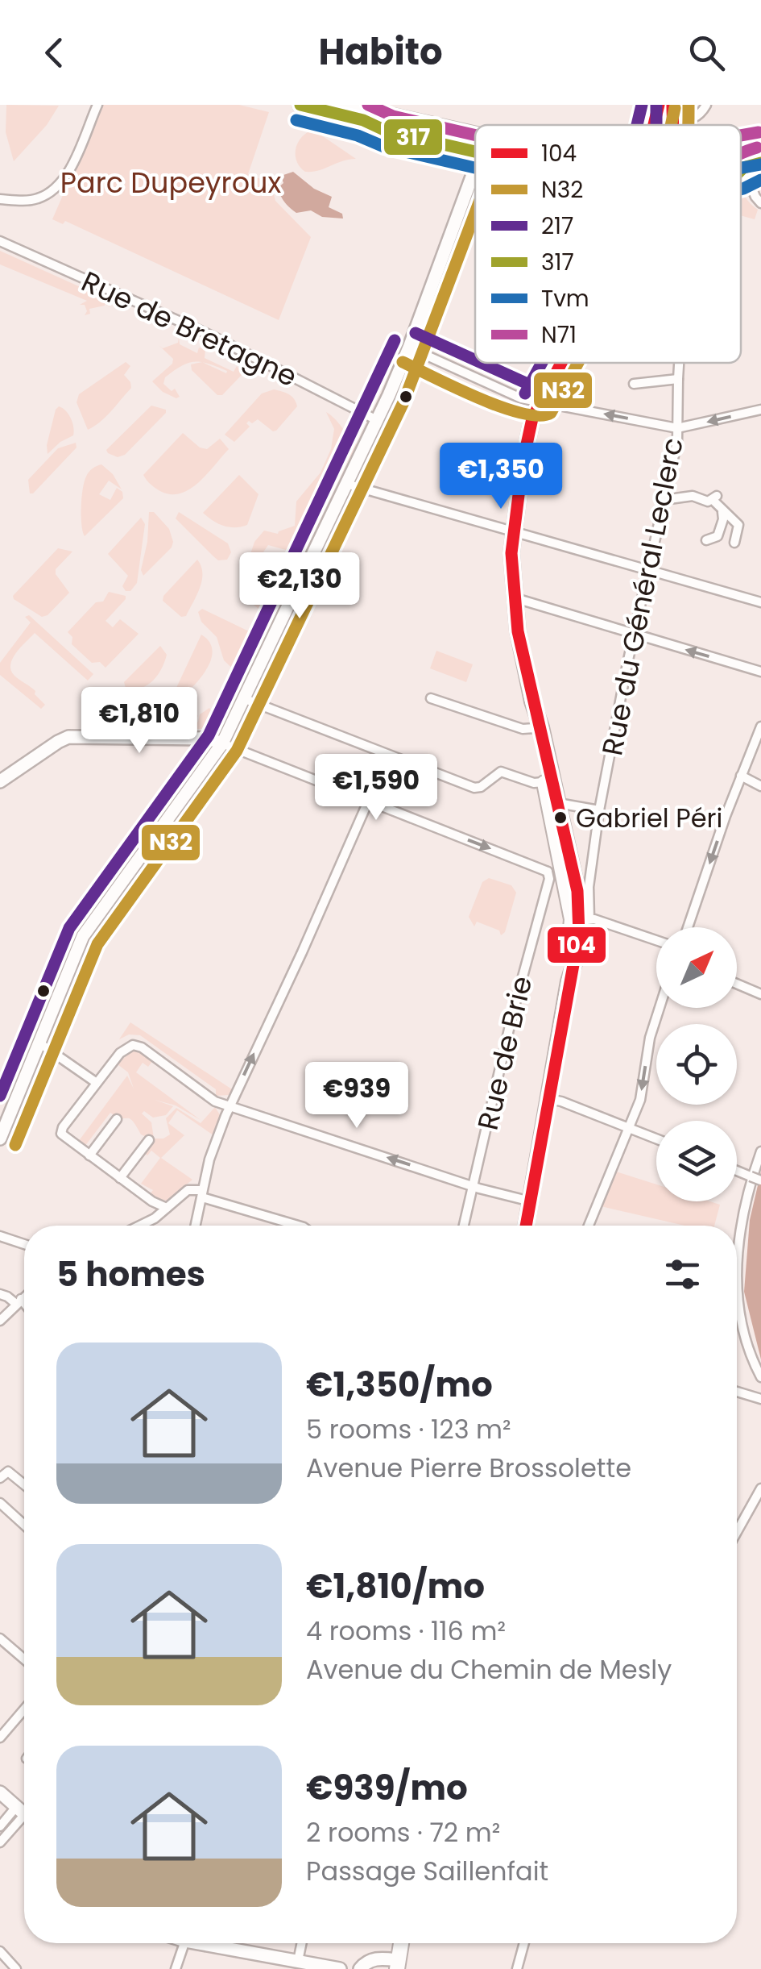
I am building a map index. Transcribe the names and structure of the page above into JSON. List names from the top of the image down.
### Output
{
  "streets": {
    "main road": ["Rue du Général Leclerc"],
    "street": ["Rue de Bretagne", "Rue de Brie"]
  },
  "crossings": [
    ["Rue du Général Leclerc", "Rue de Brie"]
  ],
  "parks": ["Parc Dupeyroux"],
  "places": ["Gabriel Péri"],
  "lines": [
    "transit line 104",
    "transit line N32",
    "transit line 217",
    "transit line 317",
    "transit line N71",
    "transit line Tvm"
  ],
  "legend": [
    "104",
    "N32",
    "217",
    "317",
    "Tvm",
    "N71"
  ],
  "north": "top right",
  "page": {
    "header": "Habito",
    "price": [
      "€1,350",
      "€2,130",
      "€1,810",
      "€1,590",
      "€939"
    ],
    "heading": "5 homes",
    "list": [
      {
        "name": "€1,350/mo",
        "note": "5 rooms · 123 m² · Avenue Pierre Brossolette"
      },
      {
        "name": "€1,810/mo",
        "note": "4 rooms · 116 m² · Avenue du Chemin de Mesly"
      },
      {
        "name": "€939/mo",
        "note": "2 rooms · 72 m² · Passage Saillenfait"
      }
    ]
  }
}
